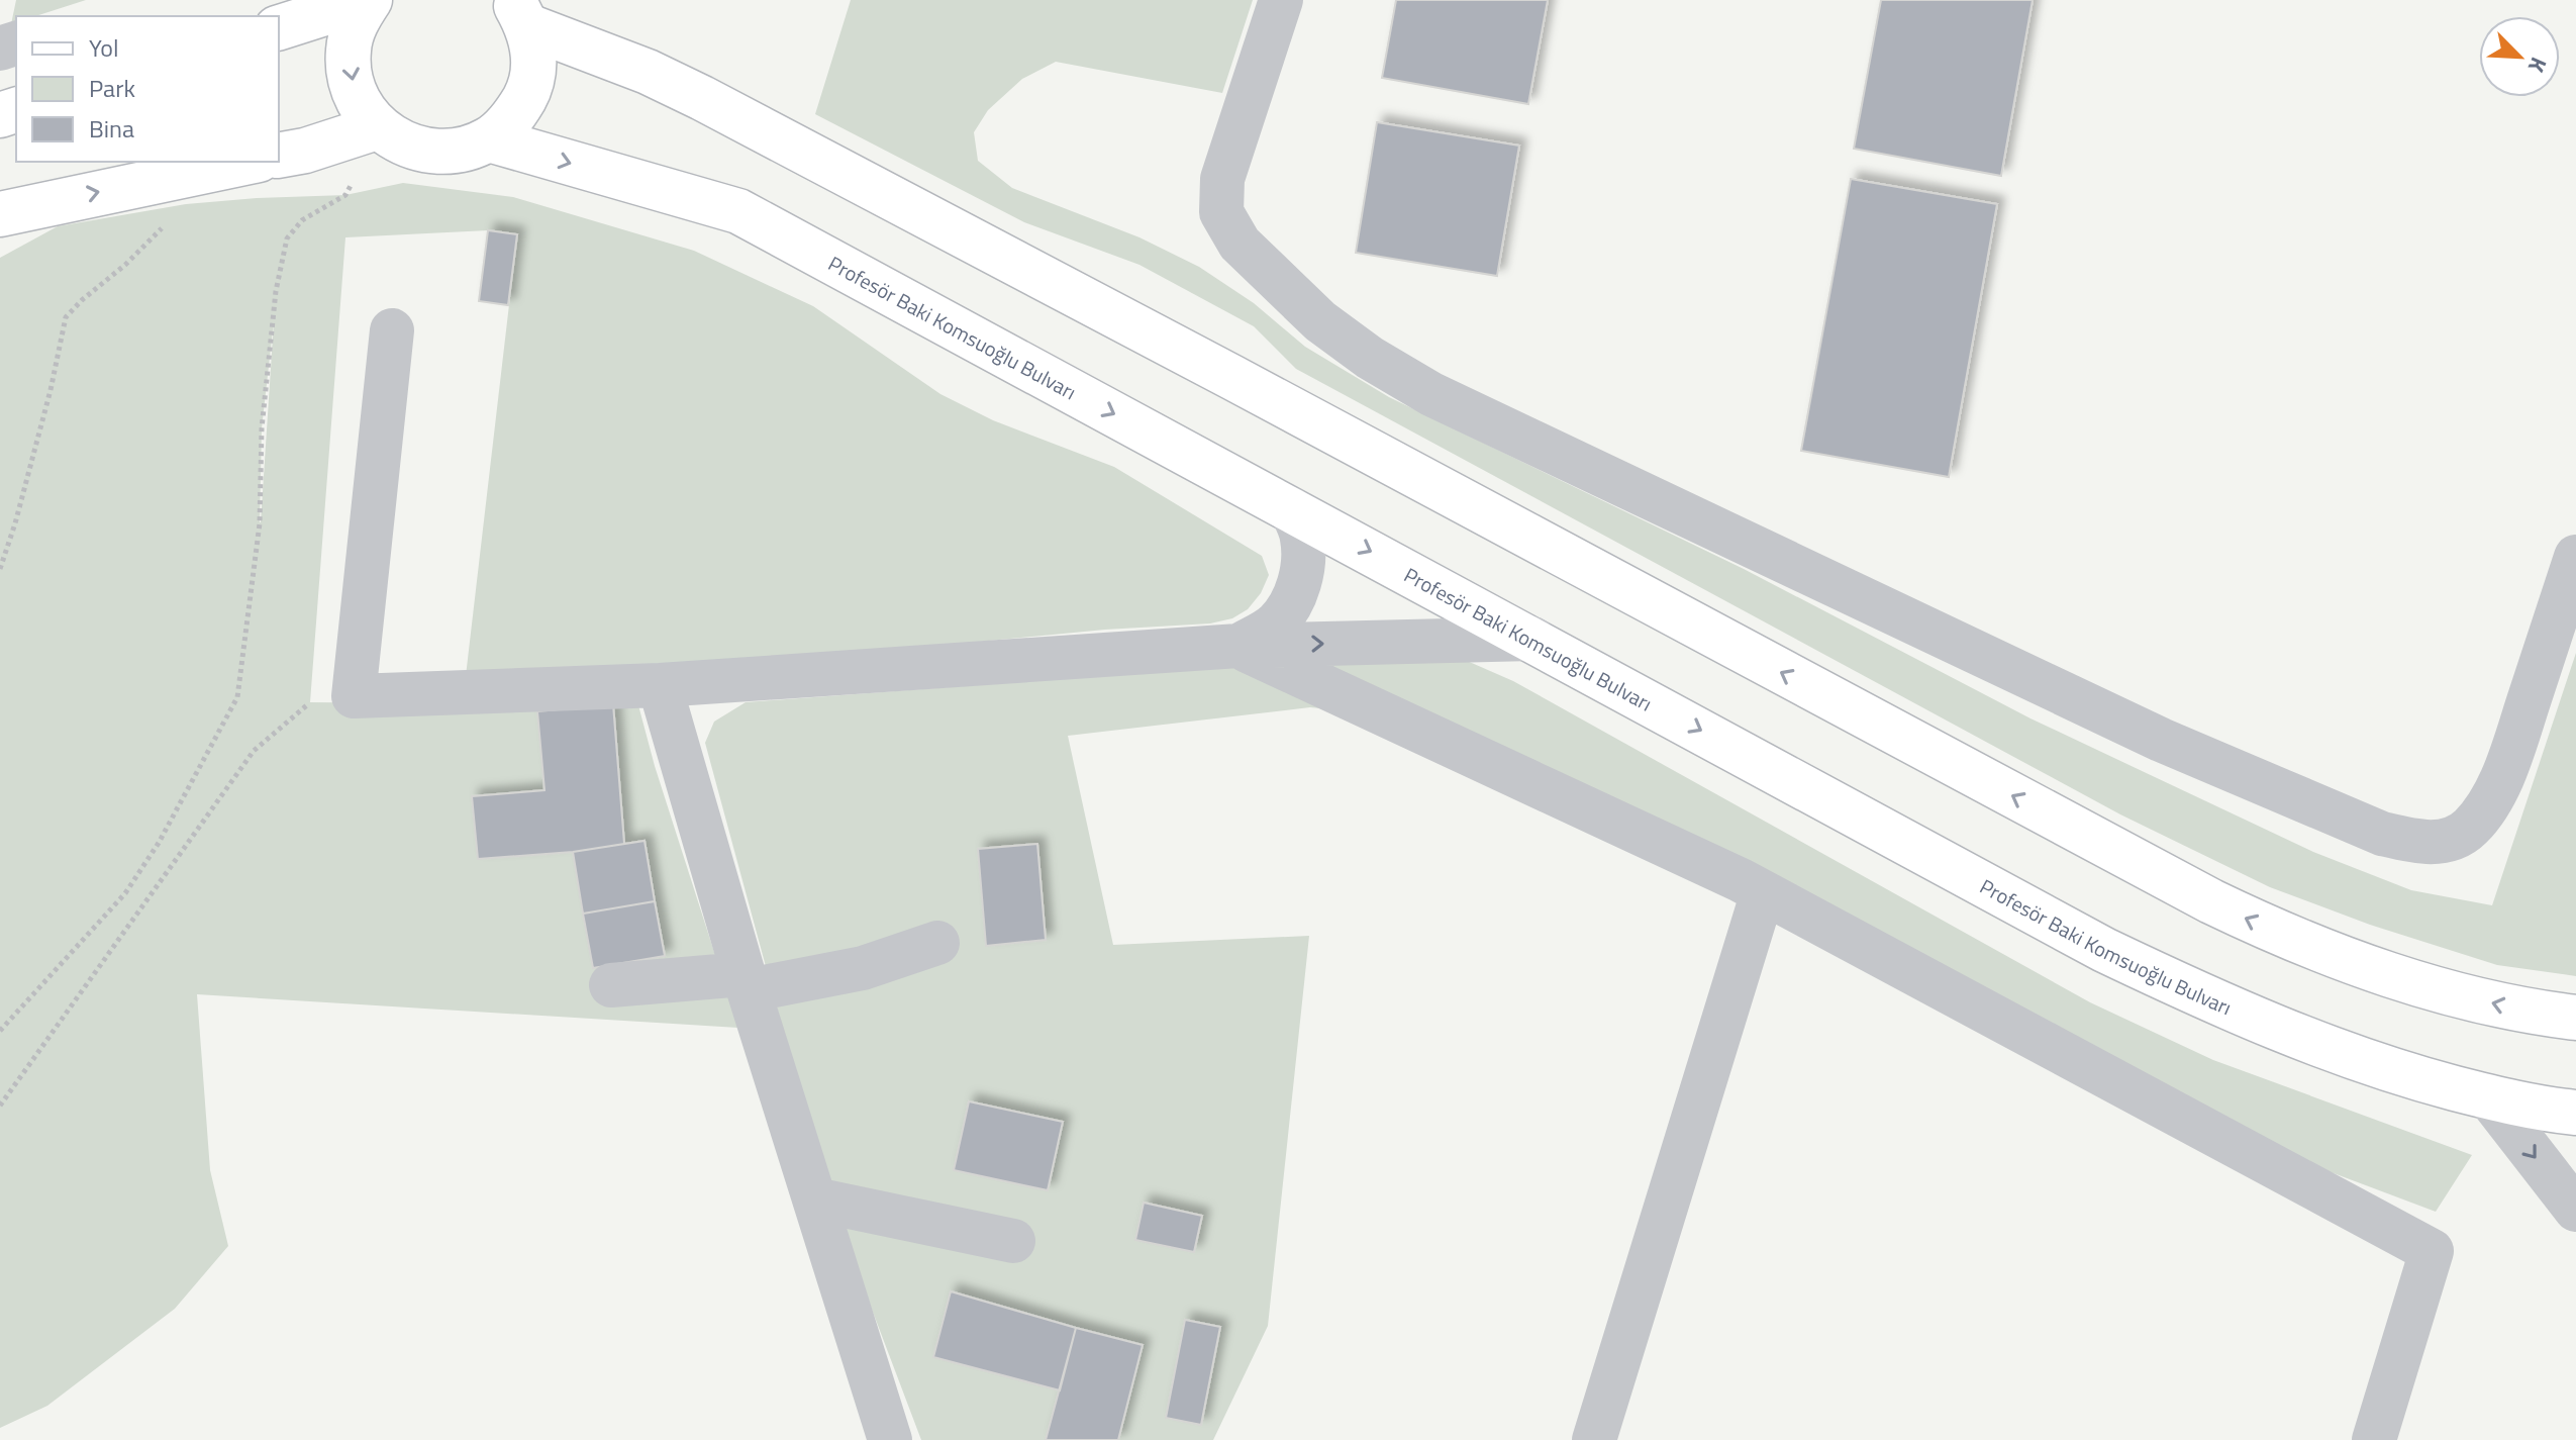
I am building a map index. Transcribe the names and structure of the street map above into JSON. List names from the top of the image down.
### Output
{
  "streets": {
    "main road": ["Profesör Baki Komsuoğlu Bulvarı"]
  },
  "legend": ["Yol", "Park", "Bina"],
  "north": "bottom right"
}
